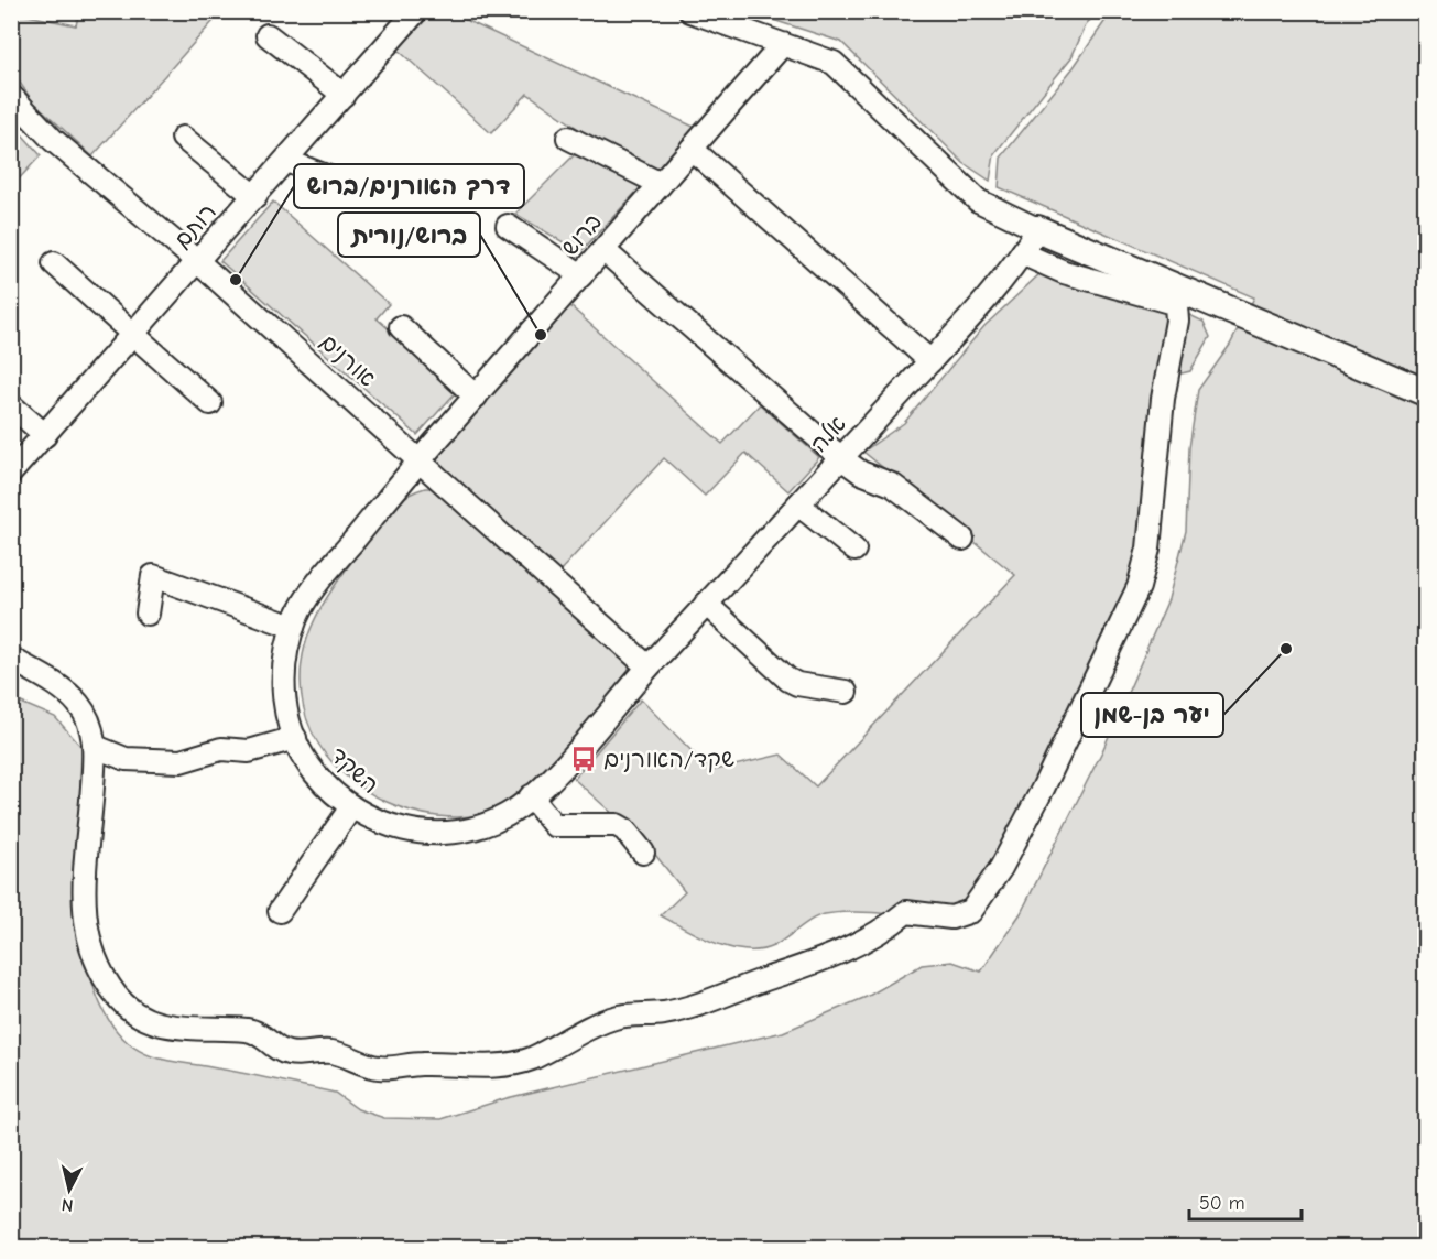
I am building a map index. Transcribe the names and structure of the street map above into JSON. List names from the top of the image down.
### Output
{
  "streets": {
    "street": [
      "רותם",
      "ברוש",
      "אורנים",
      "אלה",
      "השקד"
    ]
  },
  "crossings": [
    ["רותם", "אורנים"],
    ["ברוש", "אורנים"],
    ["ברוש", "השקד"],
    ["אורנים", "אלה"],
    ["אורנים", "השקד"],
    ["אלה", "השקד"]
  ],
  "places": {
    "other": ["דרך האורנים/ברוש", "ברוש/נורית", "יער בן-שמן"],
    "bus stop": ["שקד/האורנים"]
  },
  "scale_bar": "50 m",
  "north": "bottom"
}
